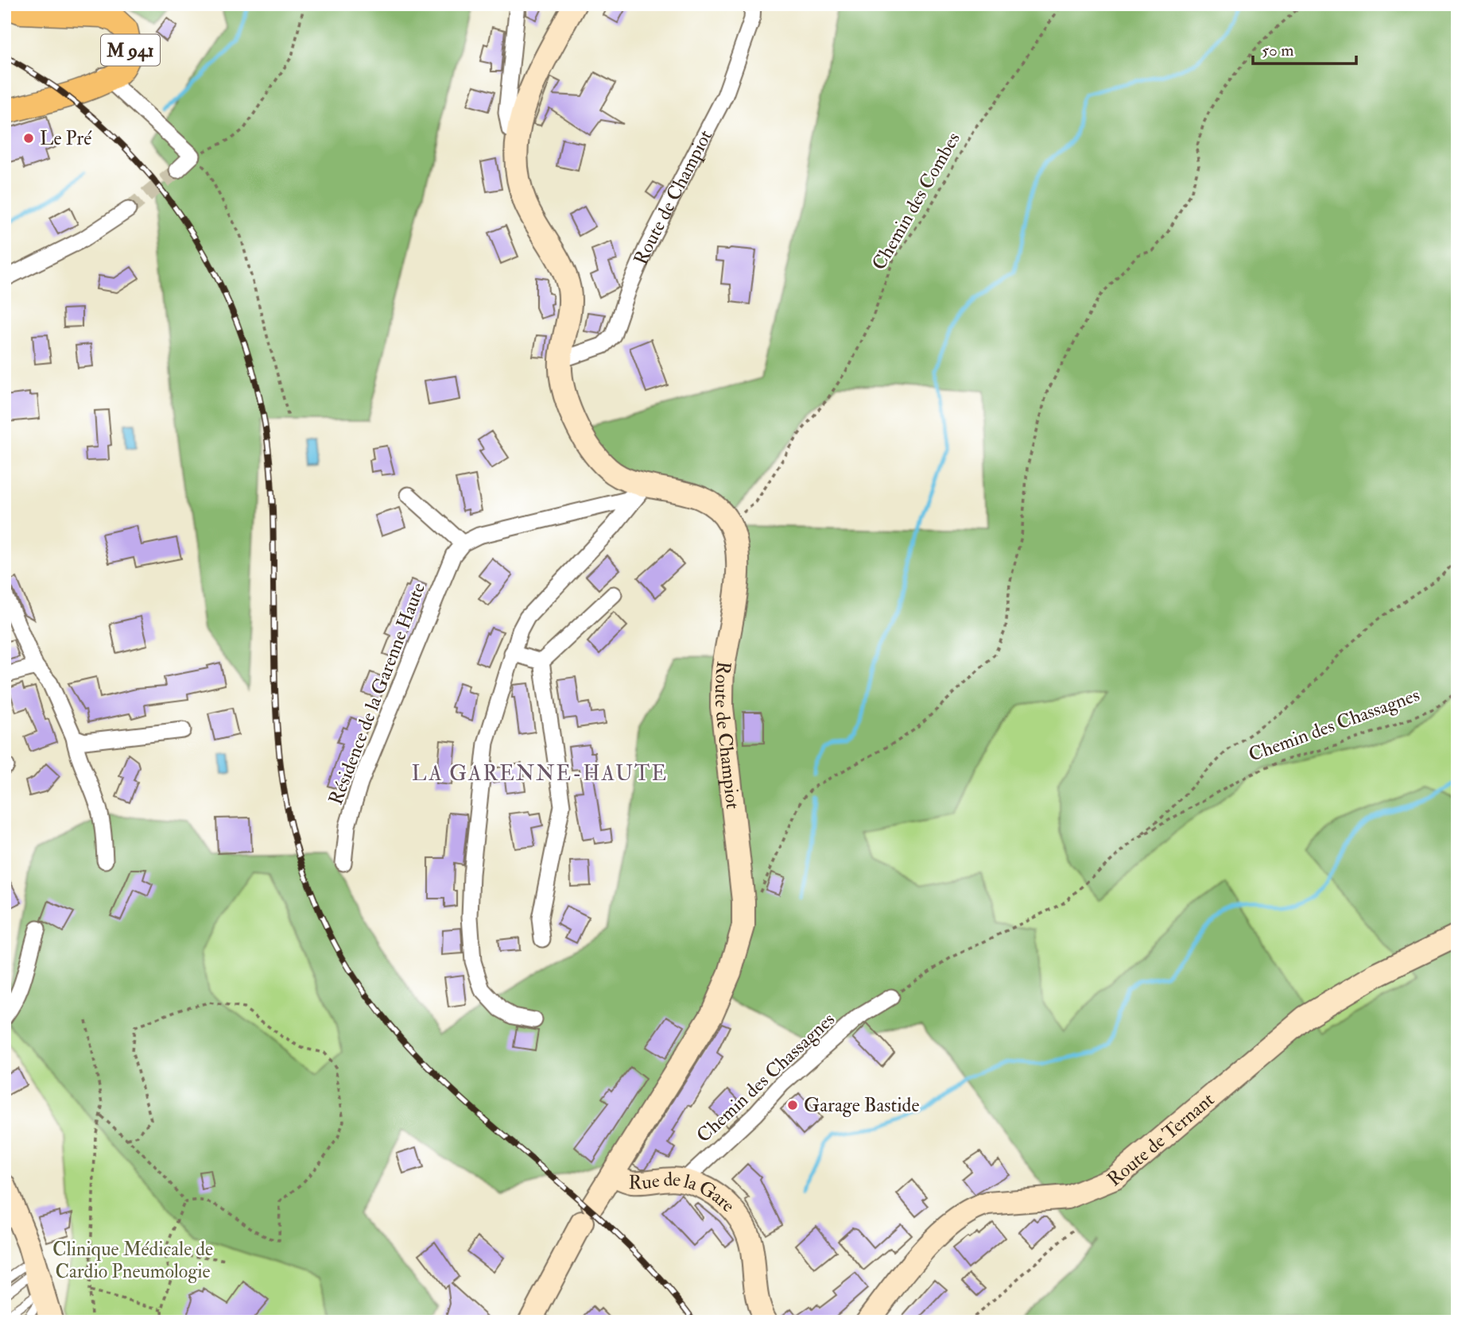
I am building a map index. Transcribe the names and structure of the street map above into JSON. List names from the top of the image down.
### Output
{
  "streets": {
    "main road": ["M 941"],
    "street": [
      "Route de Champiot",
      "Résidence de la Garenne Haute",
      "Chemin des Chassagnes",
      "Route de Ternant",
      "Rue de la Gare"
    ],
    "path": ["Chemin des Combes"]
  },
  "crossings": [
    ["Route de Champiot", "Chemin des Combes"],
    ["Route de Champiot", "Rue de la Gare"],
    ["Chemin des Chassagnes", "Rue de la Gare"]
  ],
  "districts": ["LA GARENNE-HAUTE"],
  "parks": ["Clinique Médicale de Cardio Pneumologie"],
  "places": ["Le Pré", "Garage Bastide"],
  "scale_bar": "50 m"
}
